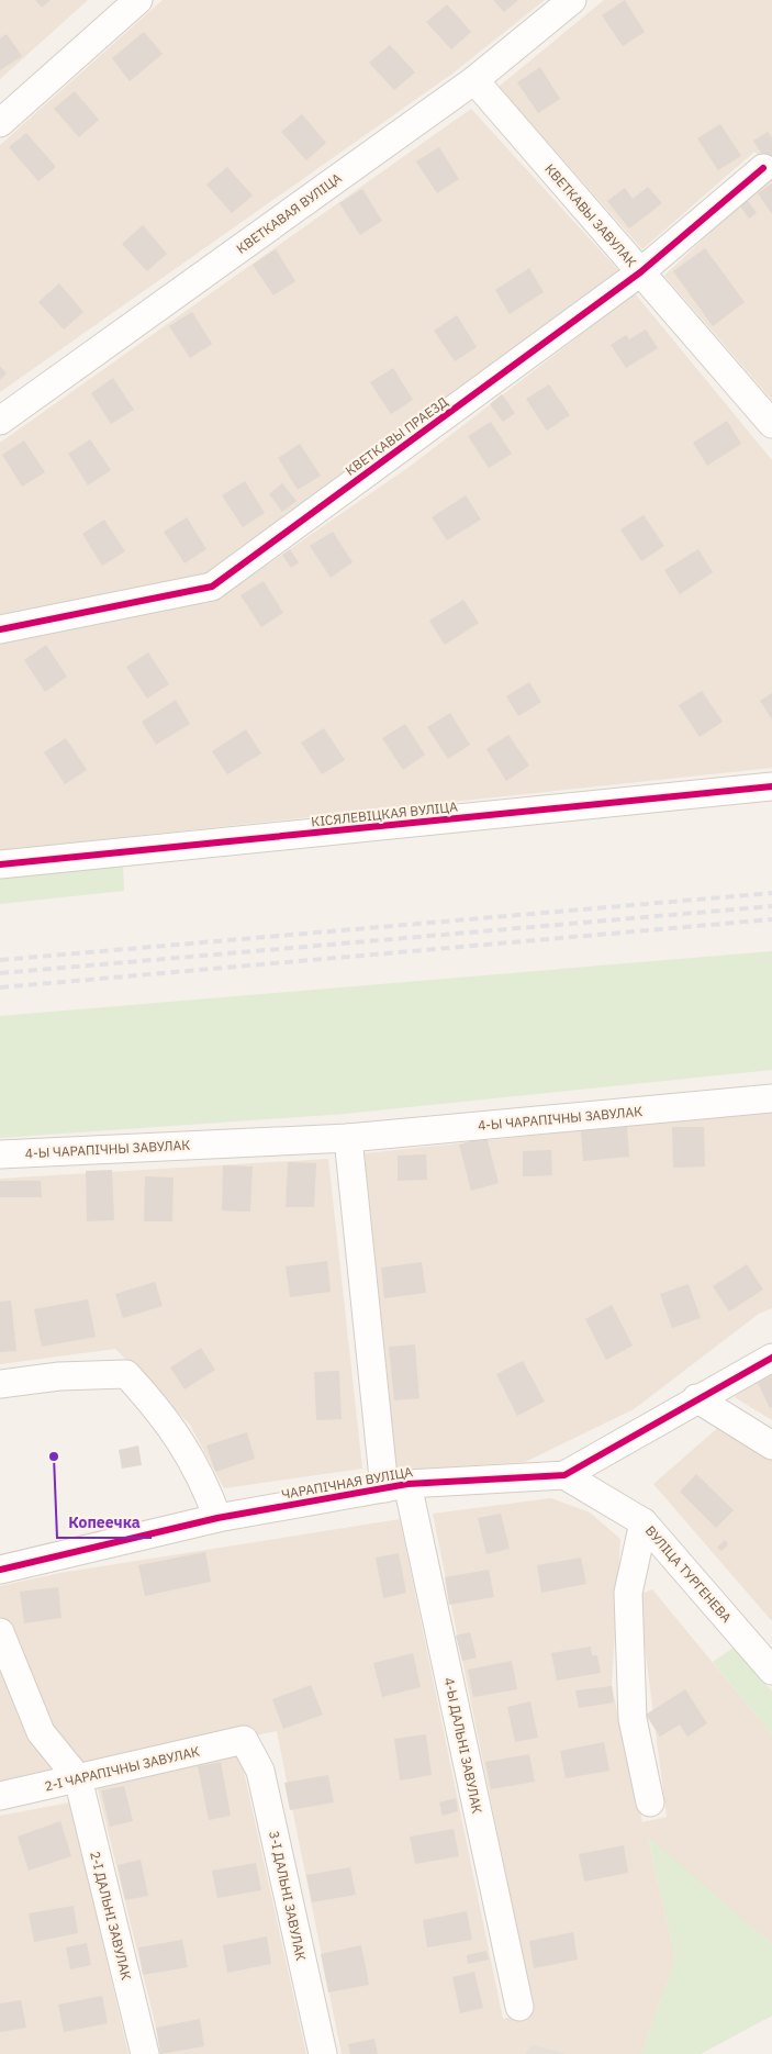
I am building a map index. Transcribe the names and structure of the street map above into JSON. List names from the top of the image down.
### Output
{
  "streets": {
    "street": [
      "КВЕТКАВАЯ ВУЛІЦА",
      "КВЕТКАВЫ ЗАВУЛАК",
      "КВЕТКАВЫ ПРАЕЗД",
      "КІСЯЛЕВІЦКАЯ ВУЛІЦА",
      "4-Ы ЧАРАПІЧНЫ ЗАВУЛАК",
      "ЧАРАПІЧНАЯ ВУЛІЦА",
      "ВУЛІЦА ТУРГЕНЕВА",
      "4-Ы ДАЛЬНІ ЗАВУЛАК",
      "2-І ЧАРАПІЧНЫ ЗАВУЛАК",
      "3-І ДАЛЬНІ ЗАВУЛАК",
      "2-І ДАЛЬНІ ЗАВУЛАК"
    ]
  },
  "crossings": [
    ["КВЕТКАВАЯ ВУЛІЦА", "КВЕТКАВЫ ЗАВУЛАК"],
    ["КВЕТКАВЫ ЗАВУЛАК", "КВЕТКАВЫ ПРАЕЗД"],
    ["ЧАРАПІЧНАЯ ВУЛІЦА", "ВУЛІЦА ТУРГЕНЕВА"],
    ["ЧАРАПІЧНАЯ ВУЛІЦА", "4-Ы ДАЛЬНІ ЗАВУЛАК"],
    ["2-І ЧАРАПІЧНЫ ЗАВУЛАК", "3-І ДАЛЬНІ ЗАВУЛАК"],
    ["2-І ЧАРАПІЧНЫ ЗАВУЛАК", "2-І ДАЛЬНІ ЗАВУЛАК"]
  ],
  "places": ["Копеечка"]
}
